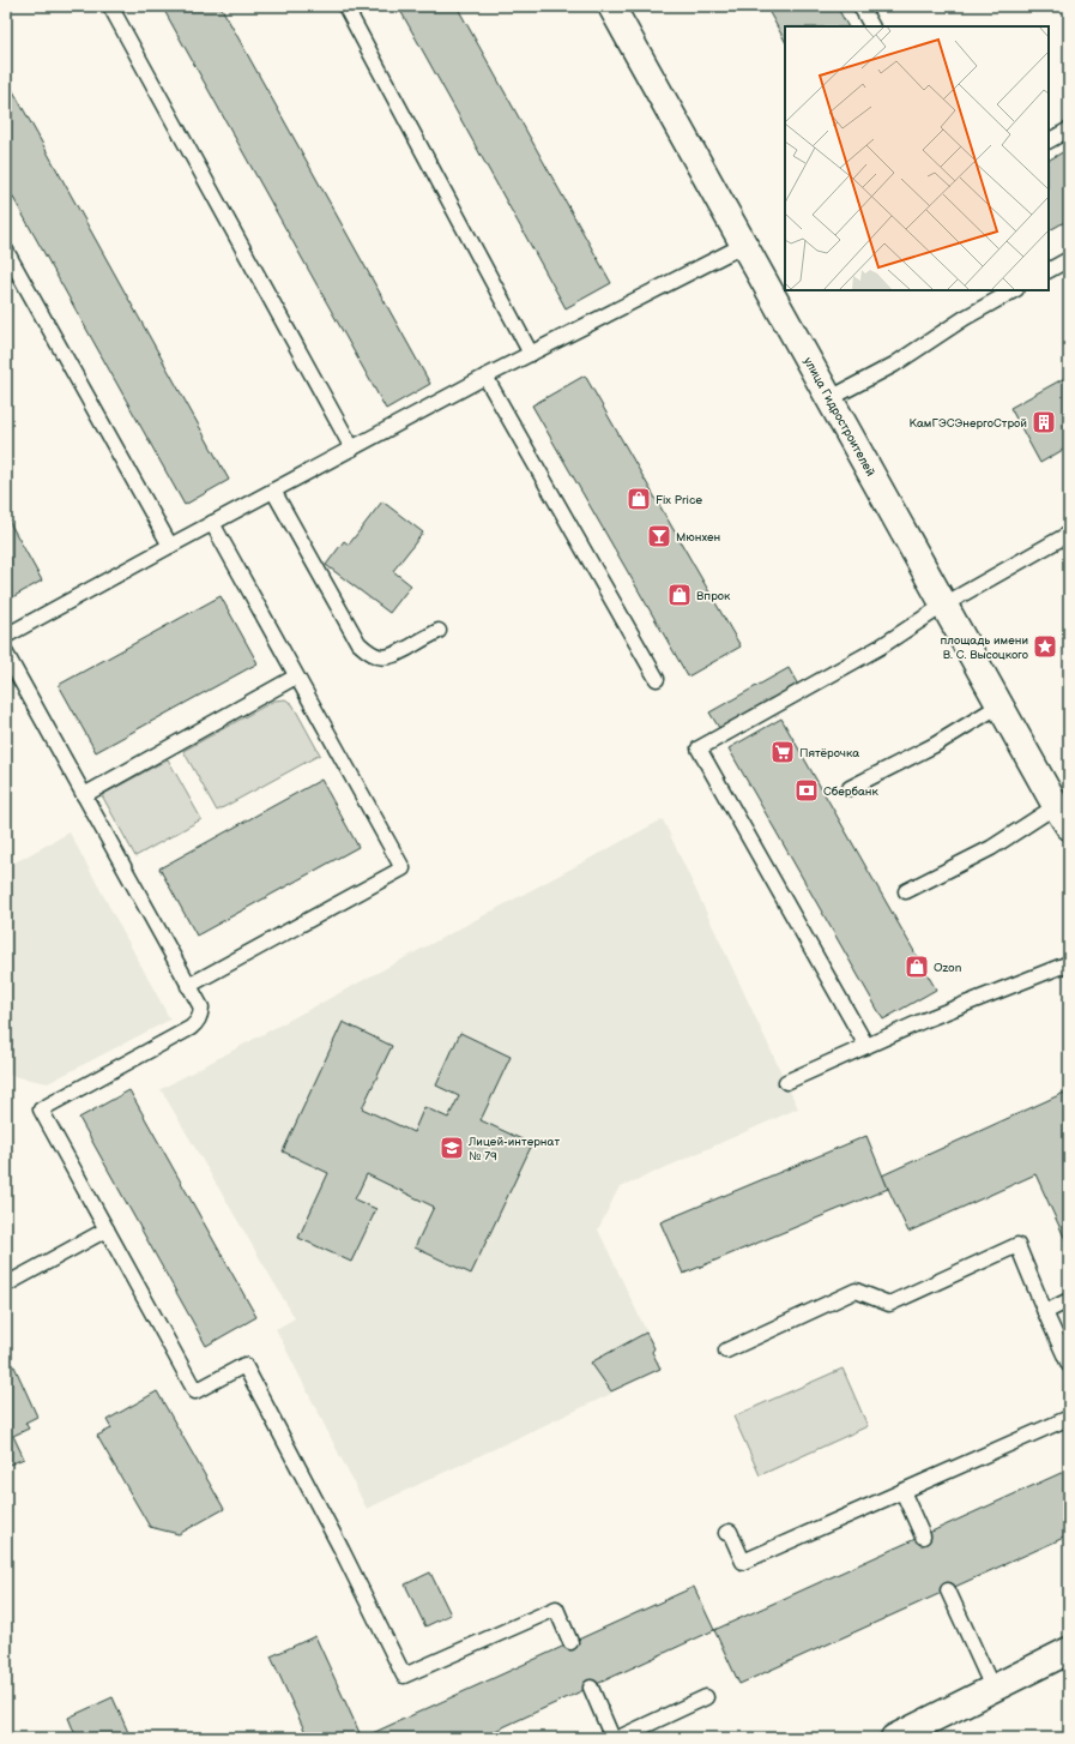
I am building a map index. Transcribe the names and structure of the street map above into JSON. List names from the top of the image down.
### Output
{
  "streets": {
    "main road": ["улица Гидростроителей"]
  },
  "places": {
    "building": ["КамГЭСЭнергоСтрой"],
    "shop": ["Fix Price", "Впрок", "Ozon"],
    "bar": ["Мюнхен"],
    "place": ["площадь имени В. С. Высоцкого"],
    "supermarket": ["Пятёрочка"],
    "bank": ["Сбербанк"],
    "school or university": ["Лицей-интернат № 79"]
  }
}
